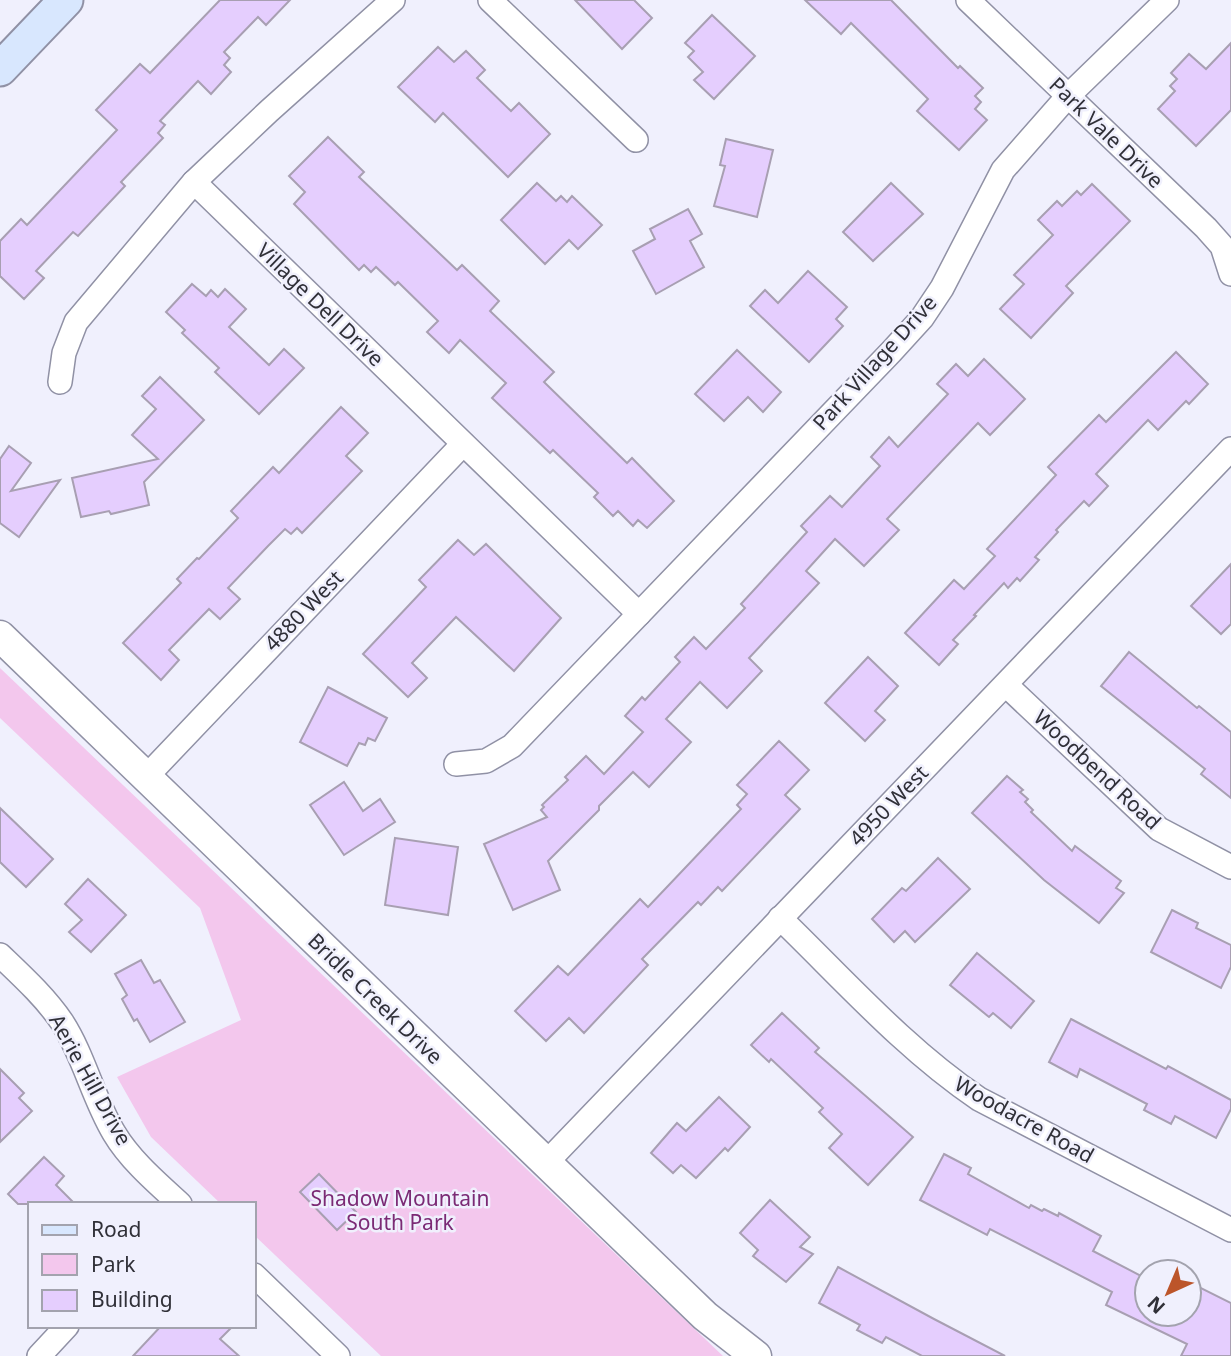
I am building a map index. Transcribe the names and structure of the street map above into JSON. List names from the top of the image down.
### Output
{
  "streets": {
    "street": [
      "Park Vale Drive",
      "Village Dell Drive",
      "Park Village Drive",
      "4880 West",
      "Woodbend Road",
      "4950 West",
      "Bridle Creek Drive",
      "Aerie Hill Drive",
      "Woodacre Road"
    ]
  },
  "crossings": [
    ["Park Vale Drive", "Park Village Drive"],
    ["Village Dell Drive", "Park Village Drive"],
    ["Village Dell Drive", "4880 West"],
    ["4880 West", "Bridle Creek Drive"],
    ["Woodbend Road", "4950 West"],
    ["4950 West", "Bridle Creek Drive"],
    ["4950 West", "Woodacre Road"]
  ],
  "parks": ["Shadow Mountain South Park"],
  "legend": ["Road", "Park", "Building"],
  "north": "bottom left"
}
